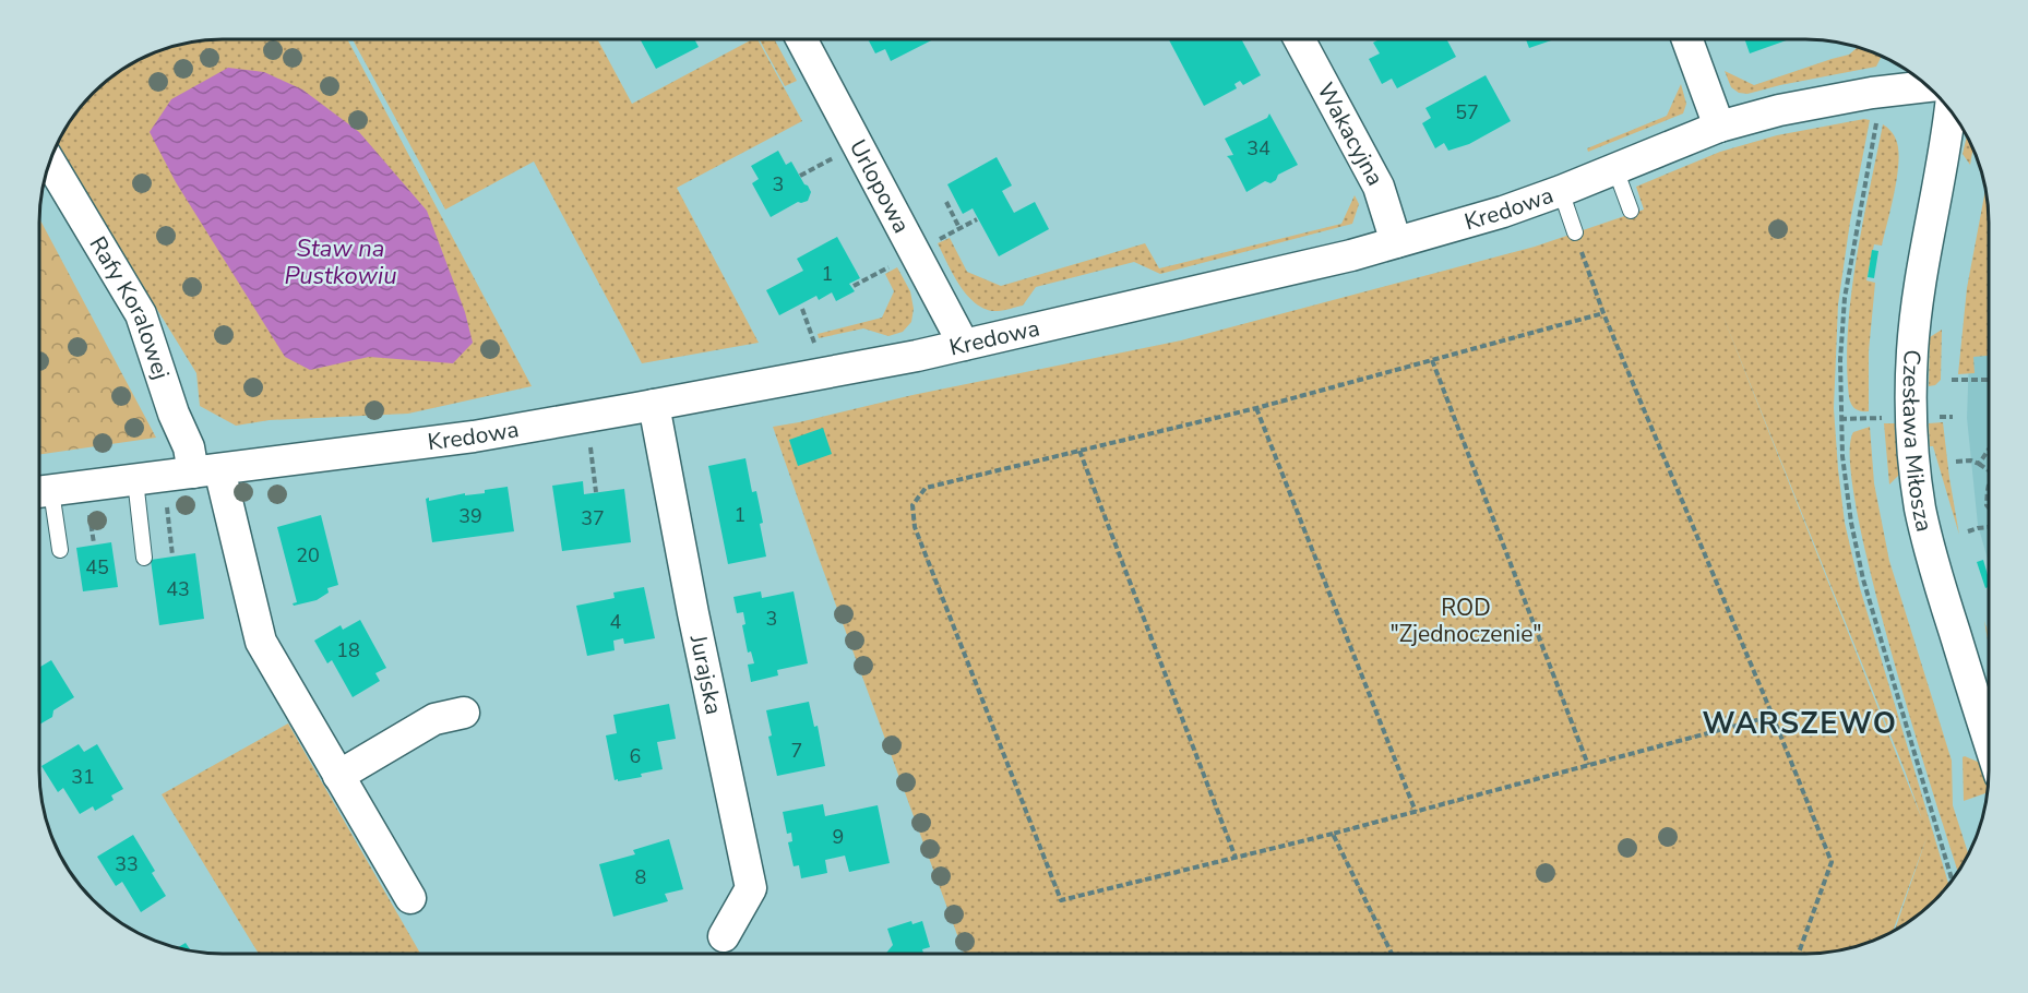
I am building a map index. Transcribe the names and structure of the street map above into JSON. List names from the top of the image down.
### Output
{
  "streets": {
    "street": [
      "Wakacyjna",
      "Urlopowa",
      "Kredowa",
      "Rafy Koralowej",
      "Czesława Miłosza",
      "Jurajska"
    ]
  },
  "crossings": [
    ["Wakacyjna", "Kredowa"],
    ["Urlopowa", "Kredowa"],
    ["Kredowa", "Rafy Koralowej"],
    ["Kredowa", "Jurajska"]
  ],
  "districts": ["WARSZEWO"],
  "water": ["Staw na Pustkowiu"],
  "parks": ["ROD \"Zjednoczenie\""],
  "house_numbers": [
    "57",
    "34",
    "3",
    "1",
    "1",
    "39",
    "37",
    "20",
    "45",
    "43",
    "3",
    "4",
    "18",
    "7",
    "6",
    "31",
    "9",
    "33",
    "8"
  ]
}
